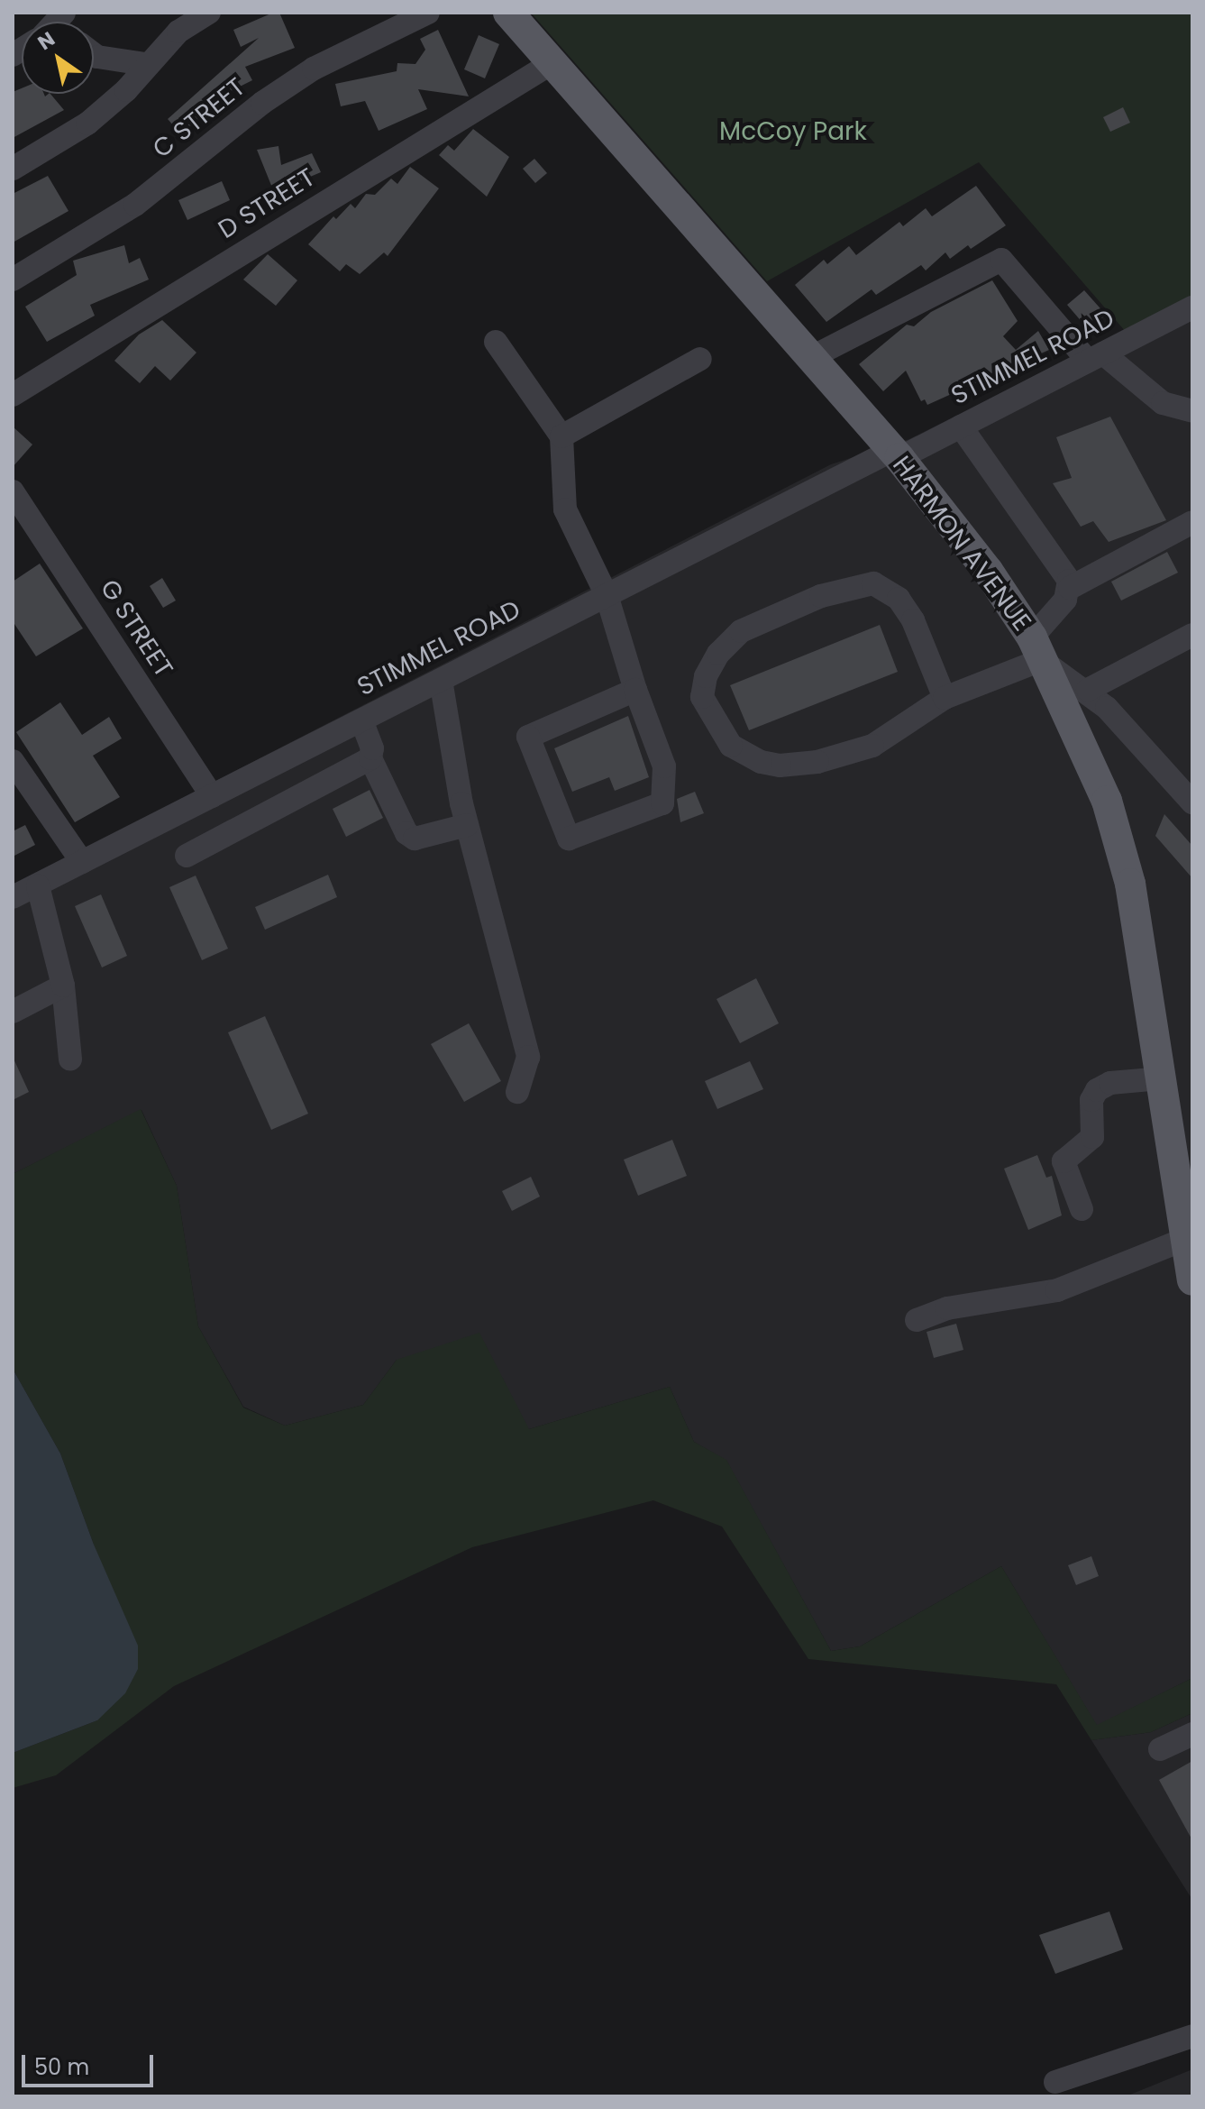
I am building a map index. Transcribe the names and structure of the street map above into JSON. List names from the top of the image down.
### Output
{
  "streets": {
    "main road": ["HARMON AVENUE"],
    "street": [
      "C STREET",
      "D STREET",
      "STIMMEL ROAD",
      "G STREET"
    ]
  },
  "crossings": [
    ["D STREET", "HARMON AVENUE"],
    ["STIMMEL ROAD", "HARMON AVENUE"],
    ["STIMMEL ROAD", "G STREET"]
  ],
  "parks": ["McCoy Park"],
  "scale_bar": "50 m",
  "north": "top left"
}
